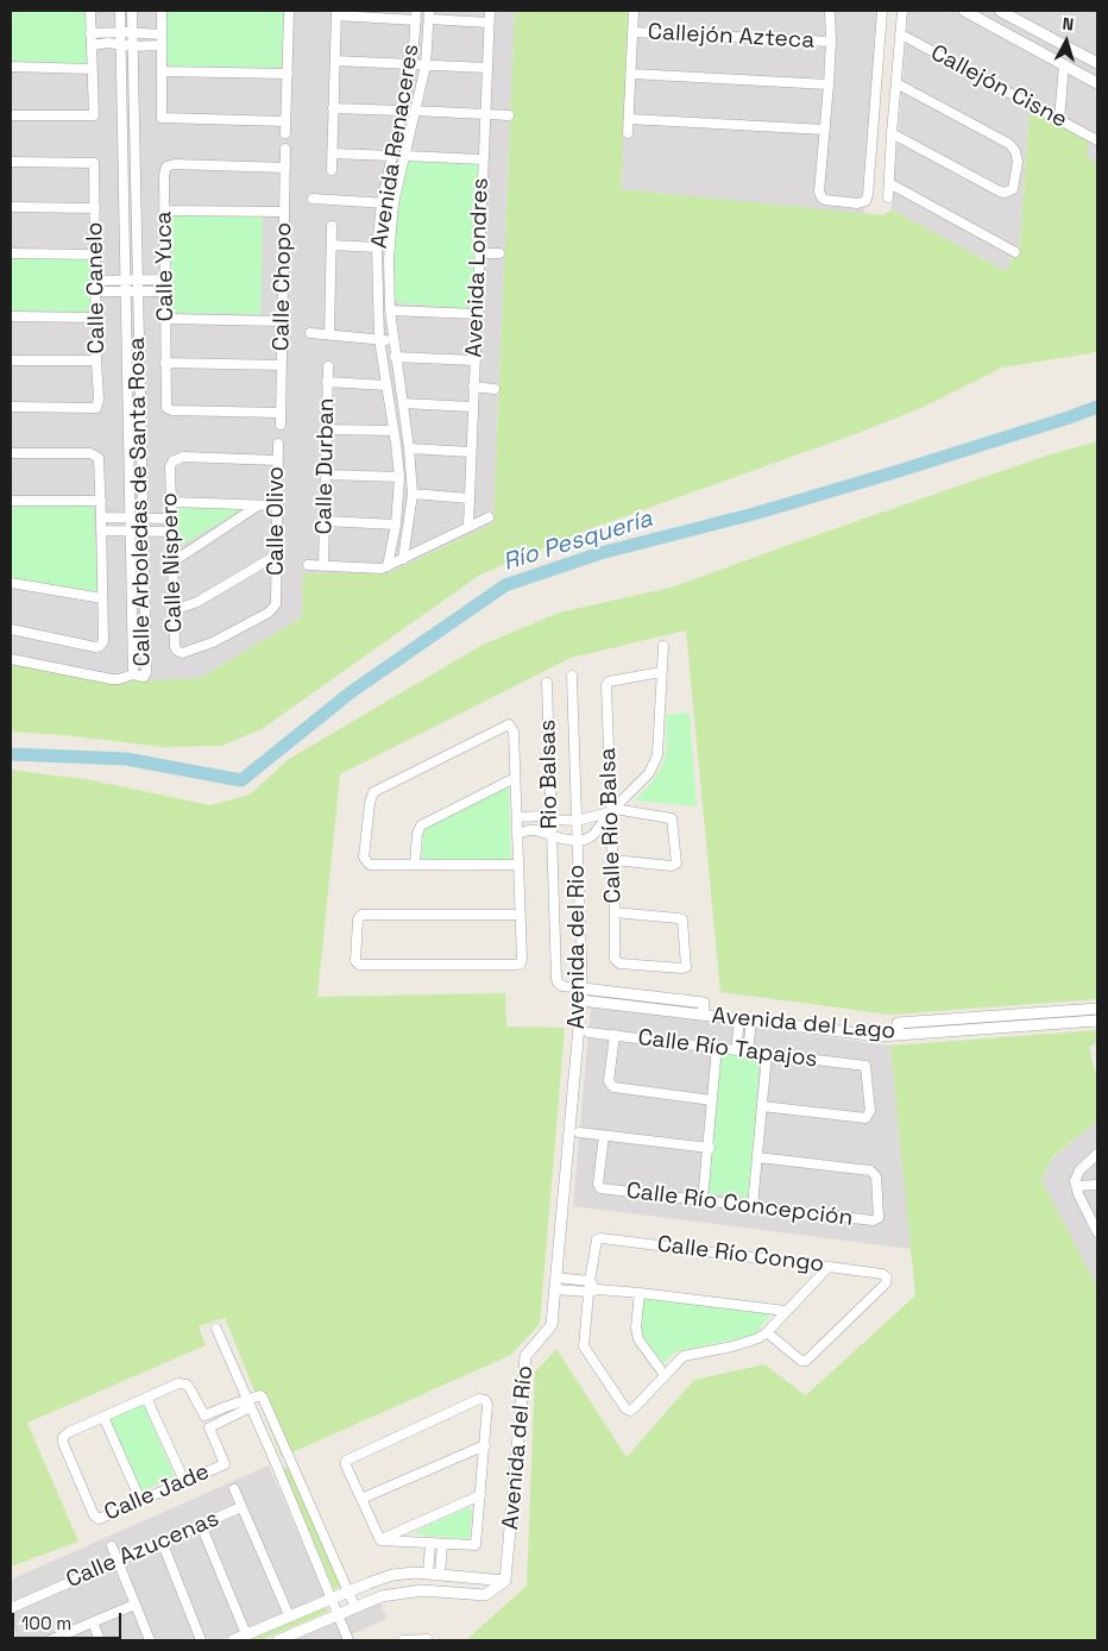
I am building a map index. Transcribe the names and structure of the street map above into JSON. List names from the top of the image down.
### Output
{
  "streets": {
    "street": [
      "Callejón Azteca",
      "Callejón Cisne",
      "Avenida Renaceres",
      "Calle Yuca",
      "Avenida Londres",
      "Calle Chopo",
      "Calle Canelo",
      "Calle Durban",
      "Calle Arboledas de Santa Rosa",
      "Calle Olivo",
      "Calle Níspero",
      "Rio Balsas",
      "Calle Río Balsa",
      "Avenida del Rio",
      "Avenida del Lago",
      "Calle Río Tapajos",
      "Calle Río Concepción",
      "Calle Río Congo",
      "Avenida del Río",
      "Calle Jade",
      "Calle Azucenas"
    ]
  },
  "crossings": [
    ["Calle Yuca", "Calle Chopo"],
    ["Calle Olivo", "Calle Níspero"],
    ["Rio Balsas", "Avenida del Rio"],
    ["Rio Balsas", "Avenida del Lago"],
    ["Avenida del Rio", "Avenida del Lago"],
    ["Avenida del Rio", "Avenida del Río"]
  ],
  "water": ["Río Pesquería"],
  "scale_bar": "100 m",
  "north": "top"
}
